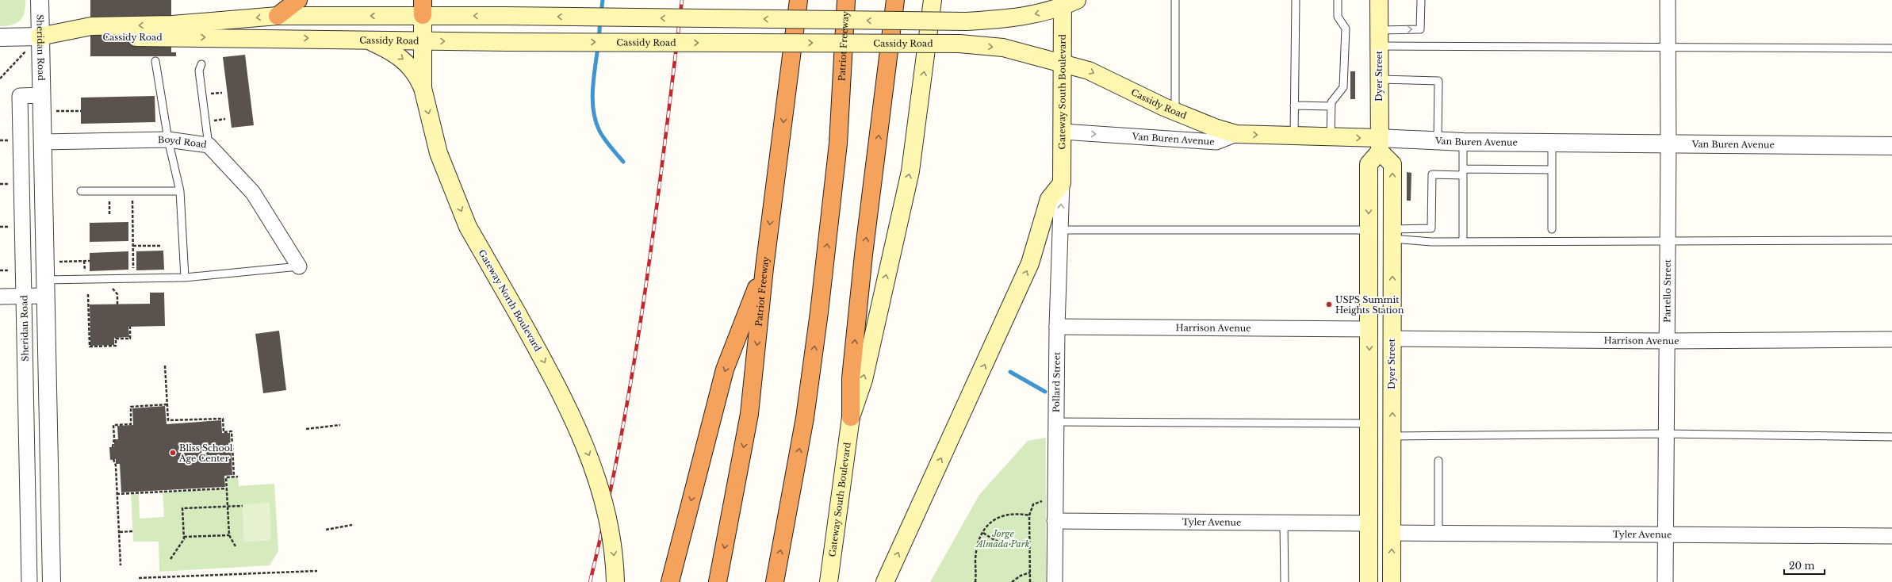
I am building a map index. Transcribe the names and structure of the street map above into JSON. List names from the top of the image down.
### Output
{
  "streets": {
    "highway": ["Patriot Freeway"],
    "main road": [
      "Cassidy Road",
      "Dyer Street",
      "Gateway South Boulevard",
      "Van Buren Avenue",
      "Gateway North Boulevard"
    ],
    "street": [
      "Sheridan Road",
      "Boyd Road",
      "Partello Street",
      "Harrison Avenue",
      "Pollard Street",
      "Tyler Avenue"
    ]
  },
  "crossings": [
    ["Cassidy Road", "Sheridan Road"],
    ["Cassidy Road", "Gateway South Boulevard"],
    ["Cassidy Road", "Van Buren Avenue"],
    ["Cassidy Road", "Gateway North Boulevard"],
    ["Sheridan Road", "Boyd Road"],
    ["Dyer Street", "Van Buren Avenue"],
    ["Dyer Street", "Harrison Avenue"],
    ["Dyer Street", "Tyler Avenue"],
    ["Gateway South Boulevard", "Van Buren Avenue"],
    ["Gateway South Boulevard", "Pollard Street"],
    ["Van Buren Avenue", "Partello Street"],
    ["Partello Street", "Harrison Avenue"],
    ["Partello Street", "Tyler Avenue"],
    ["Harrison Avenue", "Pollard Street"],
    ["Pollard Street", "Tyler Avenue"]
  ],
  "one_way": ["Gateway North Boulevard"],
  "parks": ["Jorge Almada Park"],
  "places": ["USPS Summit Heights Station", "Bliss School Age Center"],
  "scale_bar": "20 m"
}
